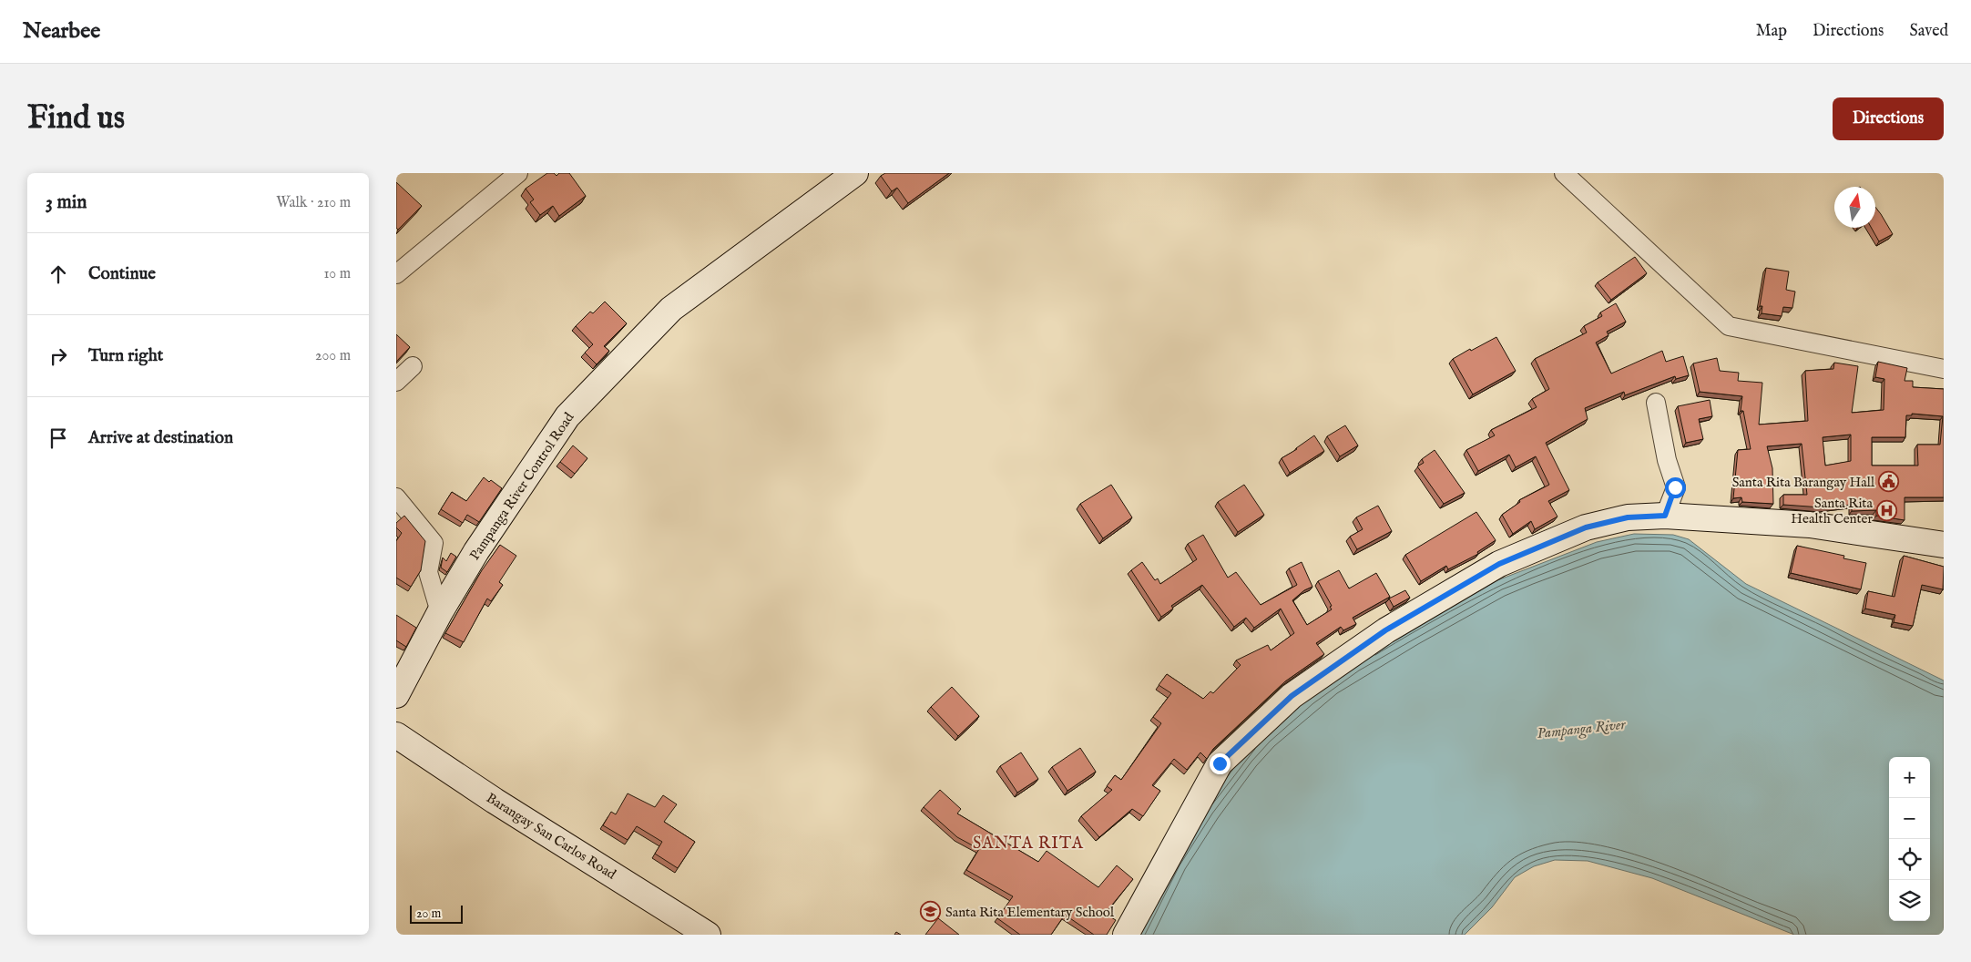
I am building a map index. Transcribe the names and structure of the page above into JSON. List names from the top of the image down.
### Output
{
  "streets": {
    "street": ["Pampanga River Control Road", "Barangay San Carlos Road"]
  },
  "districts": ["SANTA RITA"],
  "water": ["Pampanga River"],
  "places": {
    "public building": ["Santa Rita Barangay Hall"],
    "hospital": ["Santa Rita Health Center"],
    "school or university": ["Santa Rita Elementary School"]
  },
  "scale_bar": "20 m",
  "north": "top",
  "page": {
    "header": "Nearbee",
    "nav": ["Map", "Directions", "Saved"],
    "buttons": "Directions",
    "title": "Find us",
    "heading": ["3 min", "Walk · 210 m"],
    "list": [
      ["Continue", "10 m"],
      ["Turn right", "200 m"],
      "Arrive at destination"
    ],
    "map_buttons": ["+", "−"],
    "scale": "20 m"
  }
}
